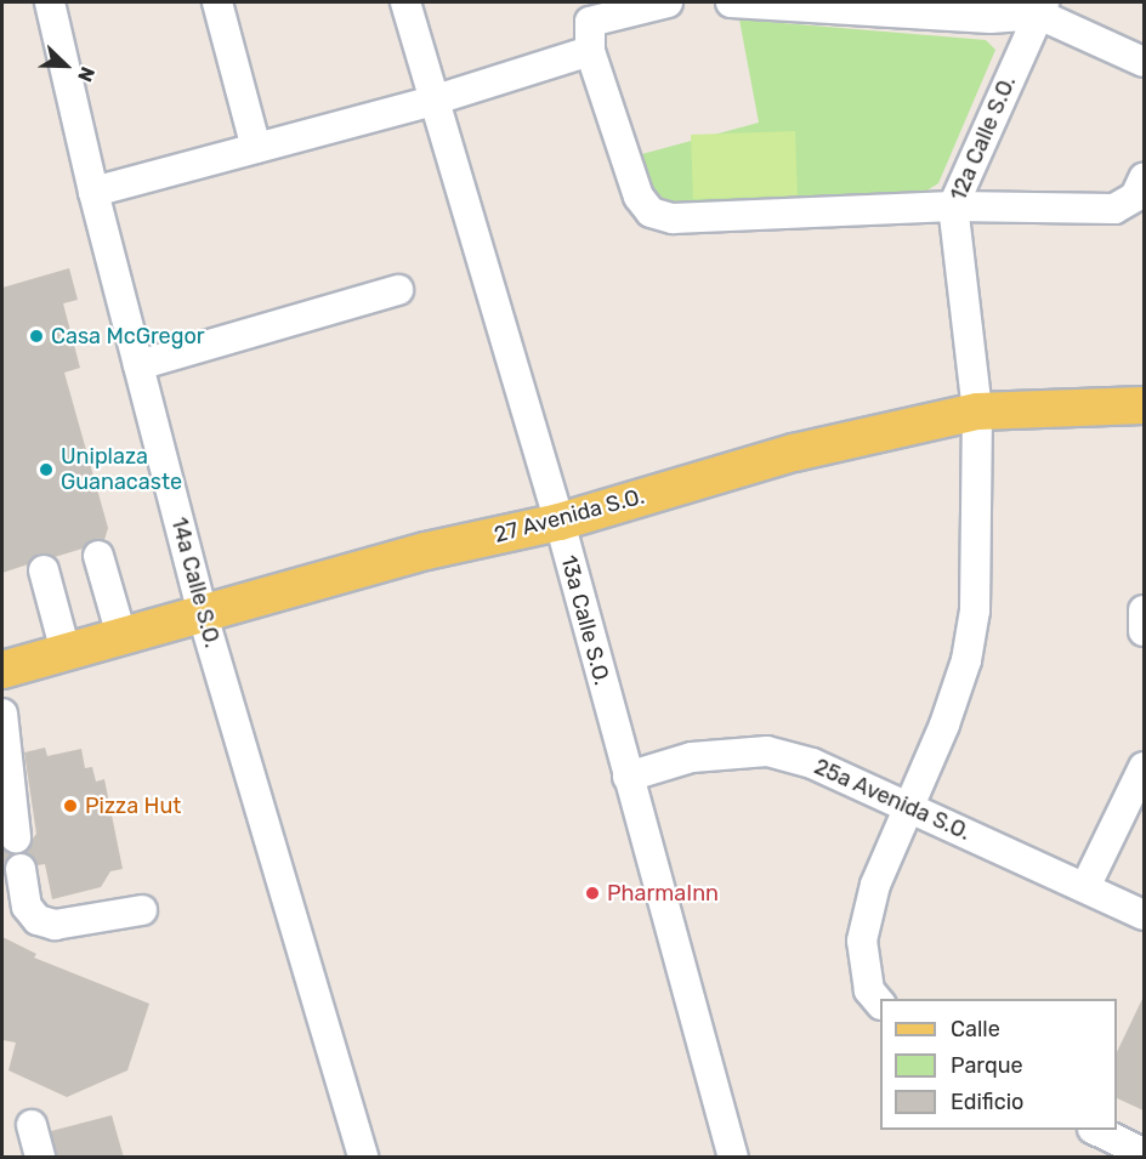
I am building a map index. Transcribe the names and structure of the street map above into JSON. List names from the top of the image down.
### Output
{
  "streets": {
    "main road": ["27 Avenida S.O."],
    "street": [
      "12a Calle S.O.",
      "14a Calle S.O.",
      "13a Calle S.O.",
      "25a Avenida S.O."
    ]
  },
  "crossings": [
    ["12a Calle S.O.", "27 Avenida S.O."],
    ["12a Calle S.O.", "25a Avenida S.O."],
    ["27 Avenida S.O.", "14a Calle S.O."],
    ["27 Avenida S.O.", "13a Calle S.O."],
    ["13a Calle S.O.", "25a Avenida S.O."]
  ],
  "places": [
    "Casa McGregor",
    "Uniplaza Guanacaste",
    "Pizza Hut",
    "PharmaInn"
  ],
  "legend": ["Calle", "Parque", "Edificio"],
  "north": "bottom right"
}
